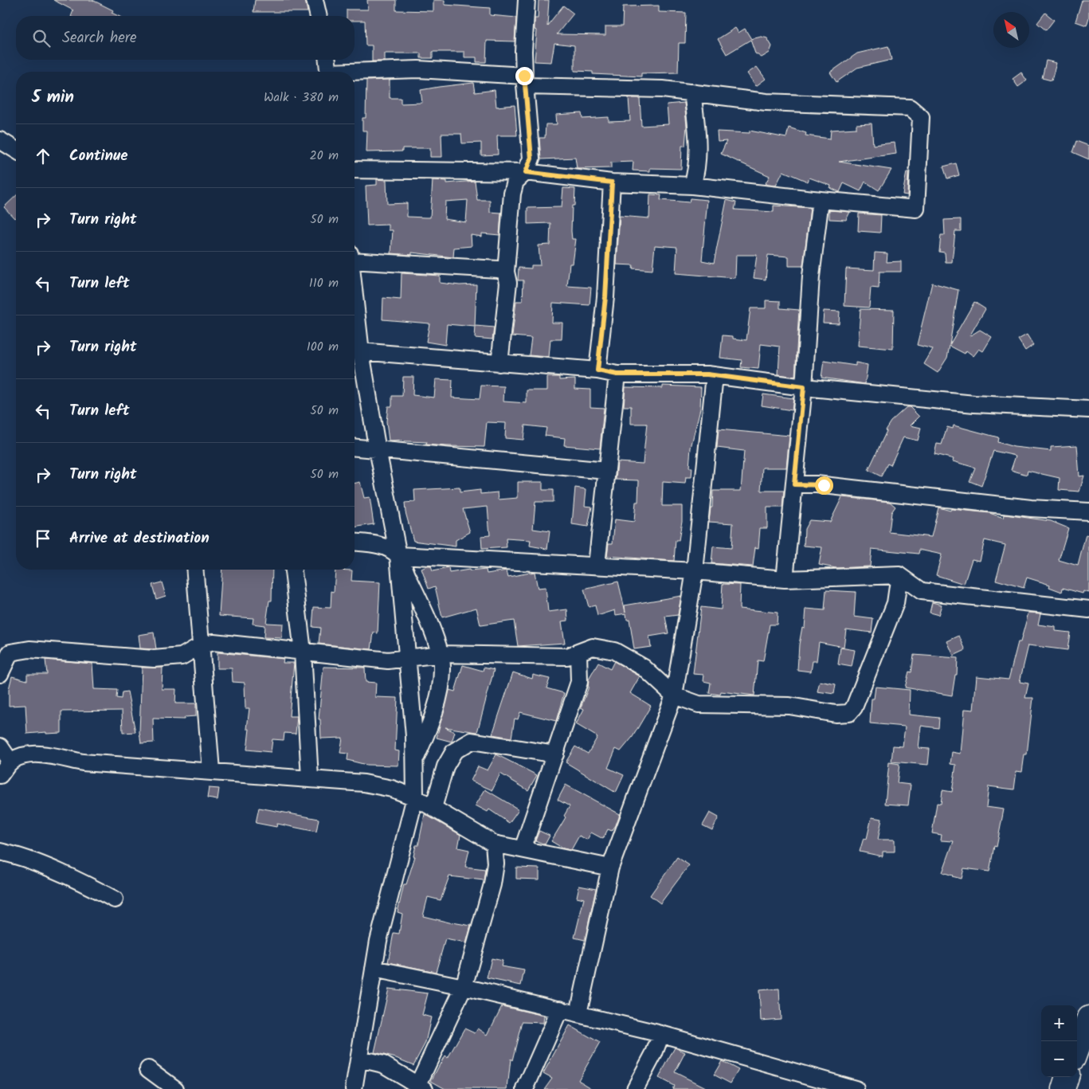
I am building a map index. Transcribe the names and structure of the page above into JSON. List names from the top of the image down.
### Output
{
  "north": "top left",
  "page": {
    "search": "Search here",
    "heading": ["5 min", "Walk · 380 m"],
    "list": [
      ["Continue", "20 m"],
      ["Turn right", "50 m"],
      ["Turn left", "110 m"],
      ["Turn right", "100 m"],
      ["Turn left", "50 m"],
      ["Turn right", "50 m"],
      "Arrive at destination"
    ],
    "map_buttons": ["+", "−"]
  }
}
